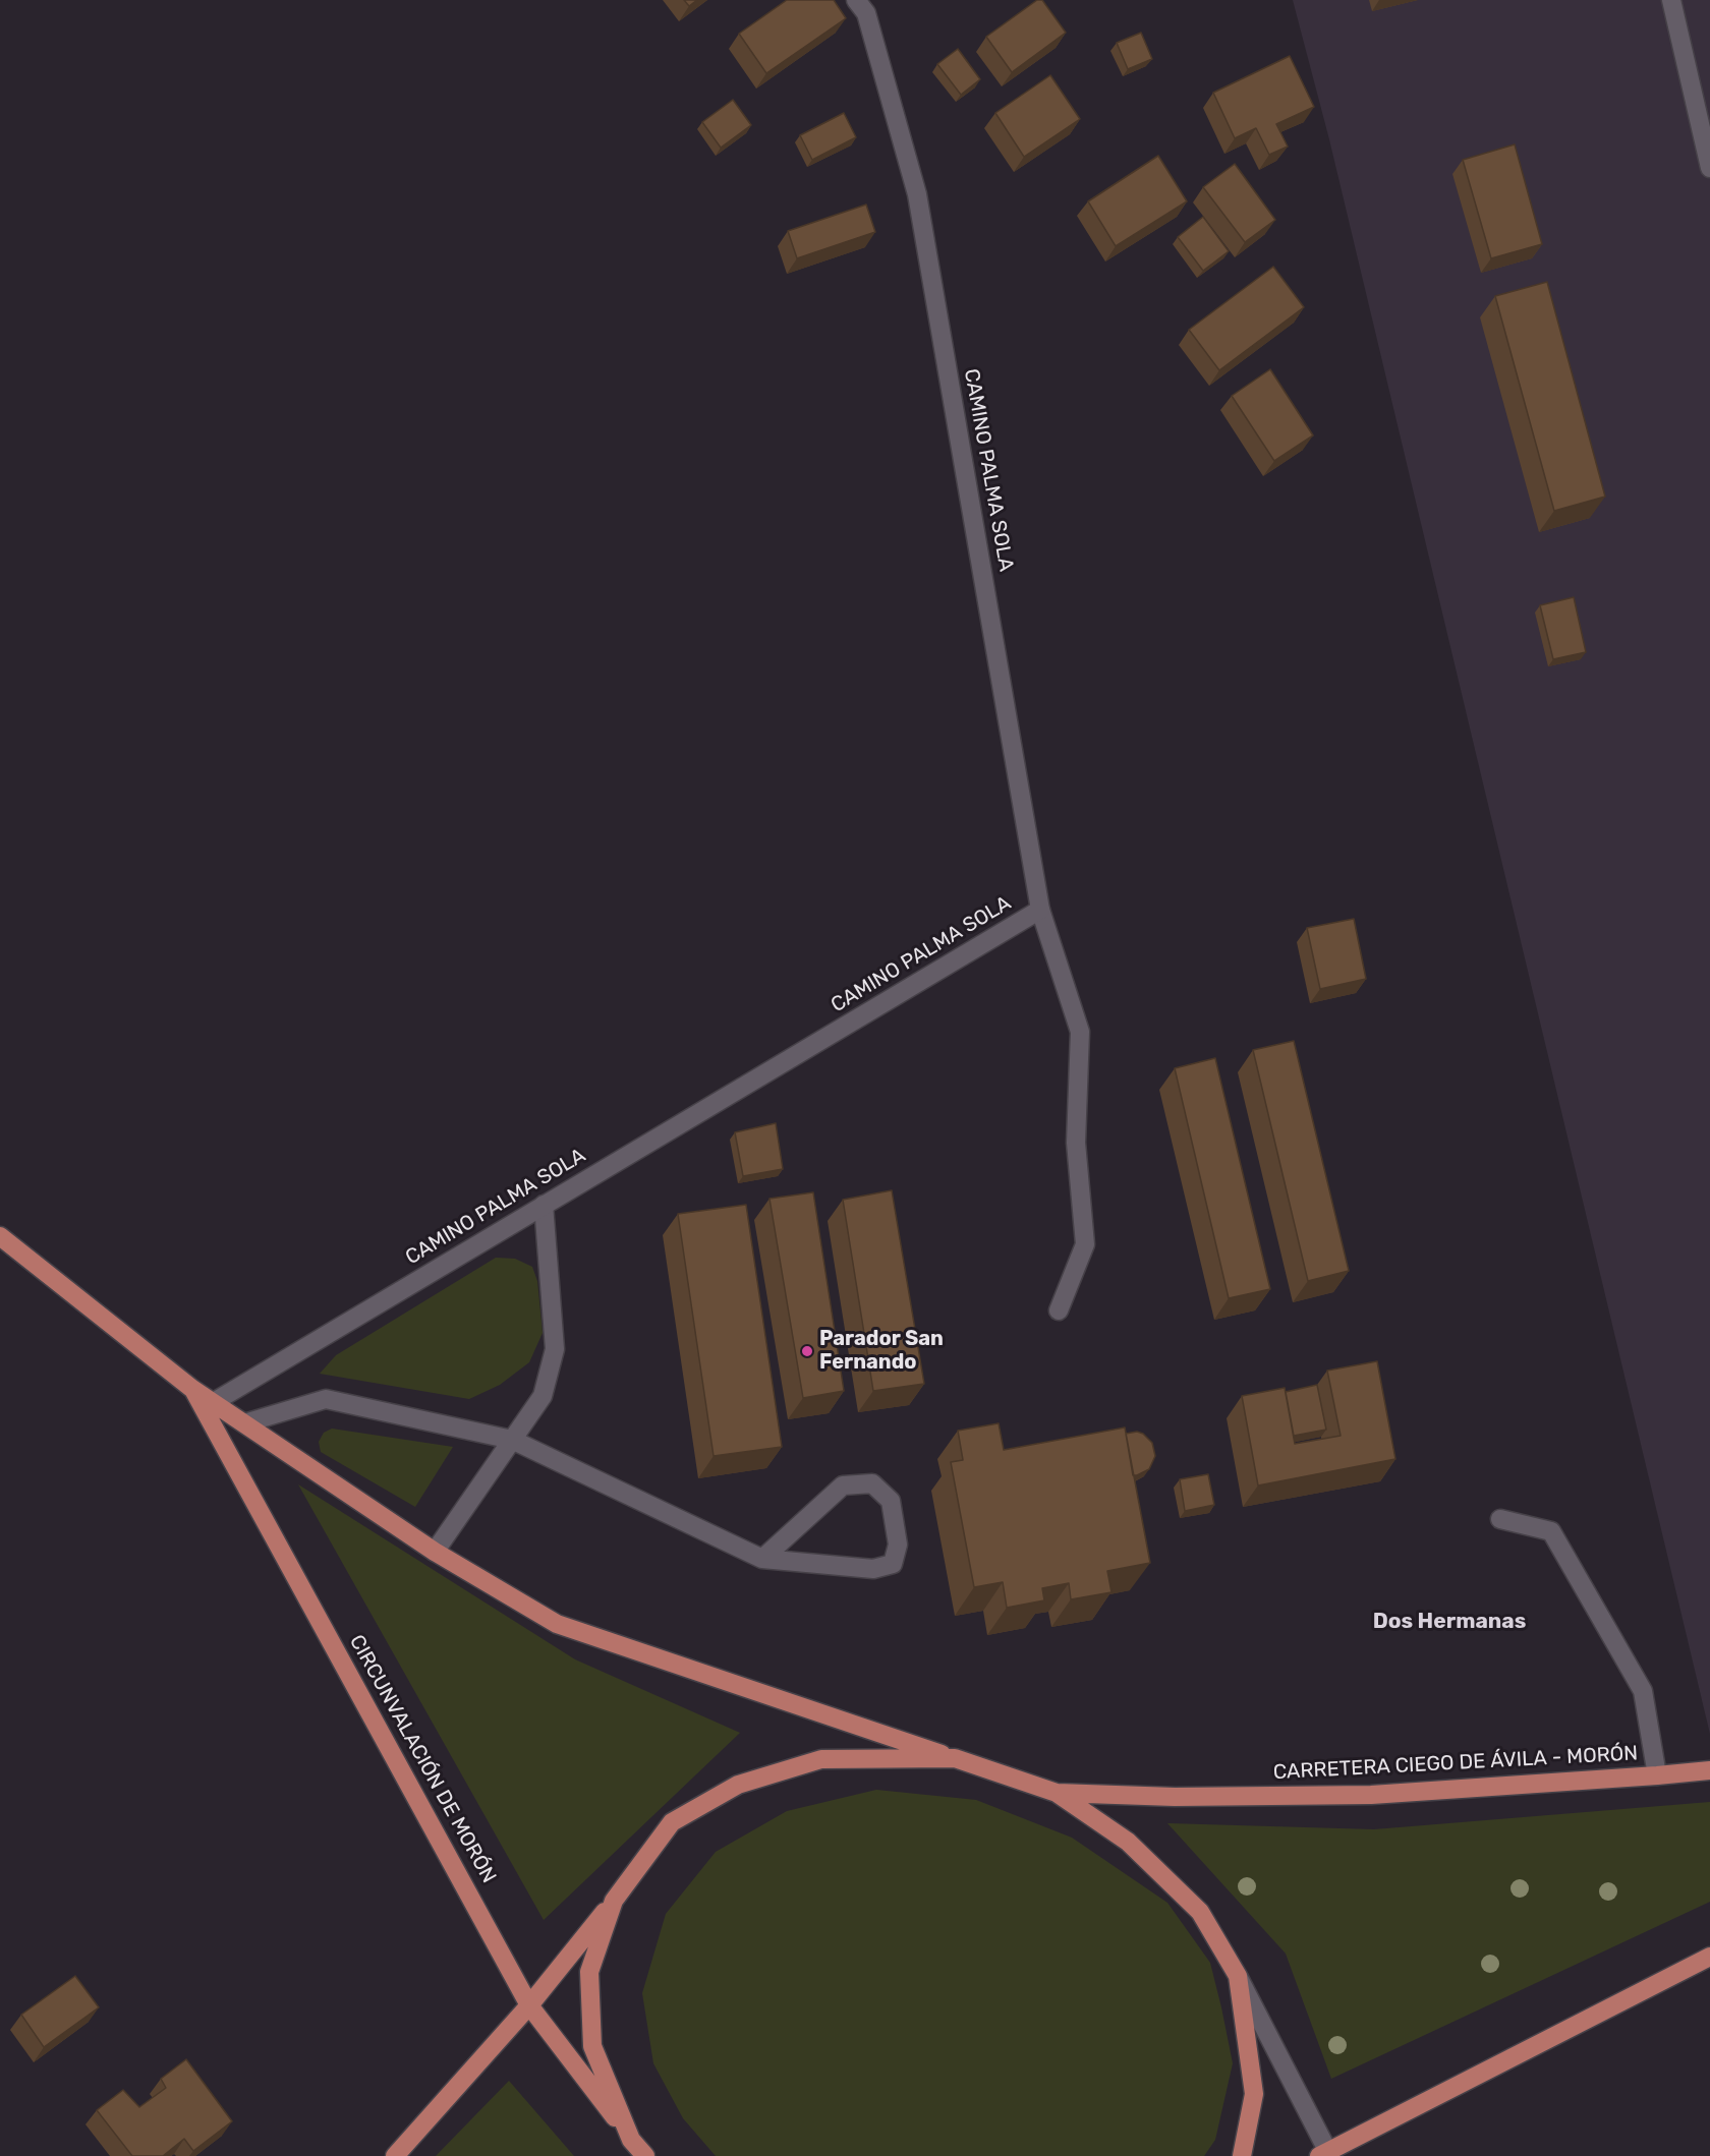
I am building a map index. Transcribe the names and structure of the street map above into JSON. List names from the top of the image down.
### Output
{
  "streets": {
    "main road": ["CIRCUNVALACIÓN DE MORÓN", "CARRETERA CIEGO DE ÁVILA - MORÓN"],
    "street": ["CAMINO PALMA SOLA"]
  },
  "crossings": [
    ["CAMINO PALMA SOLA", "CIRCUNVALACIÓN DE MORÓN"],
    ["CIRCUNVALACIÓN DE MORÓN", "CARRETERA CIEGO DE ÁVILA - MORÓN"]
  ],
  "districts": ["Dos Hermanas"],
  "places": ["Parador San Fernando"]
}
